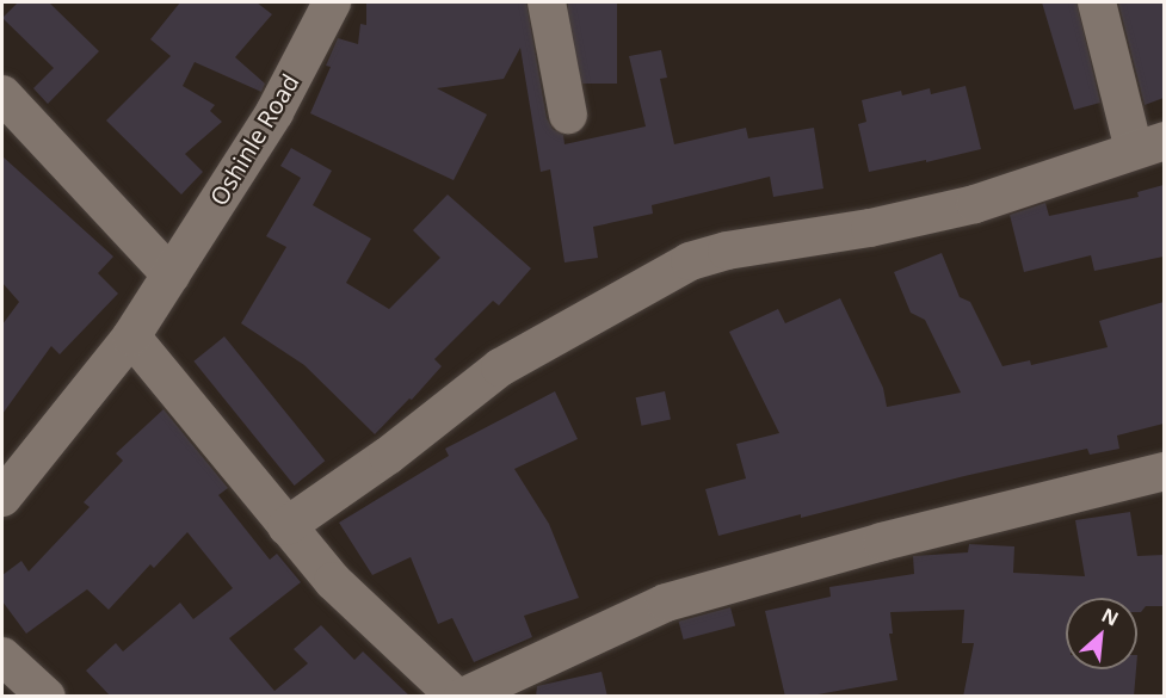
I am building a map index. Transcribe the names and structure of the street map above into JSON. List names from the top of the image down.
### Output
{
  "streets": {
    "street": ["Oshinle Road"]
  },
  "north": "top right"
}
